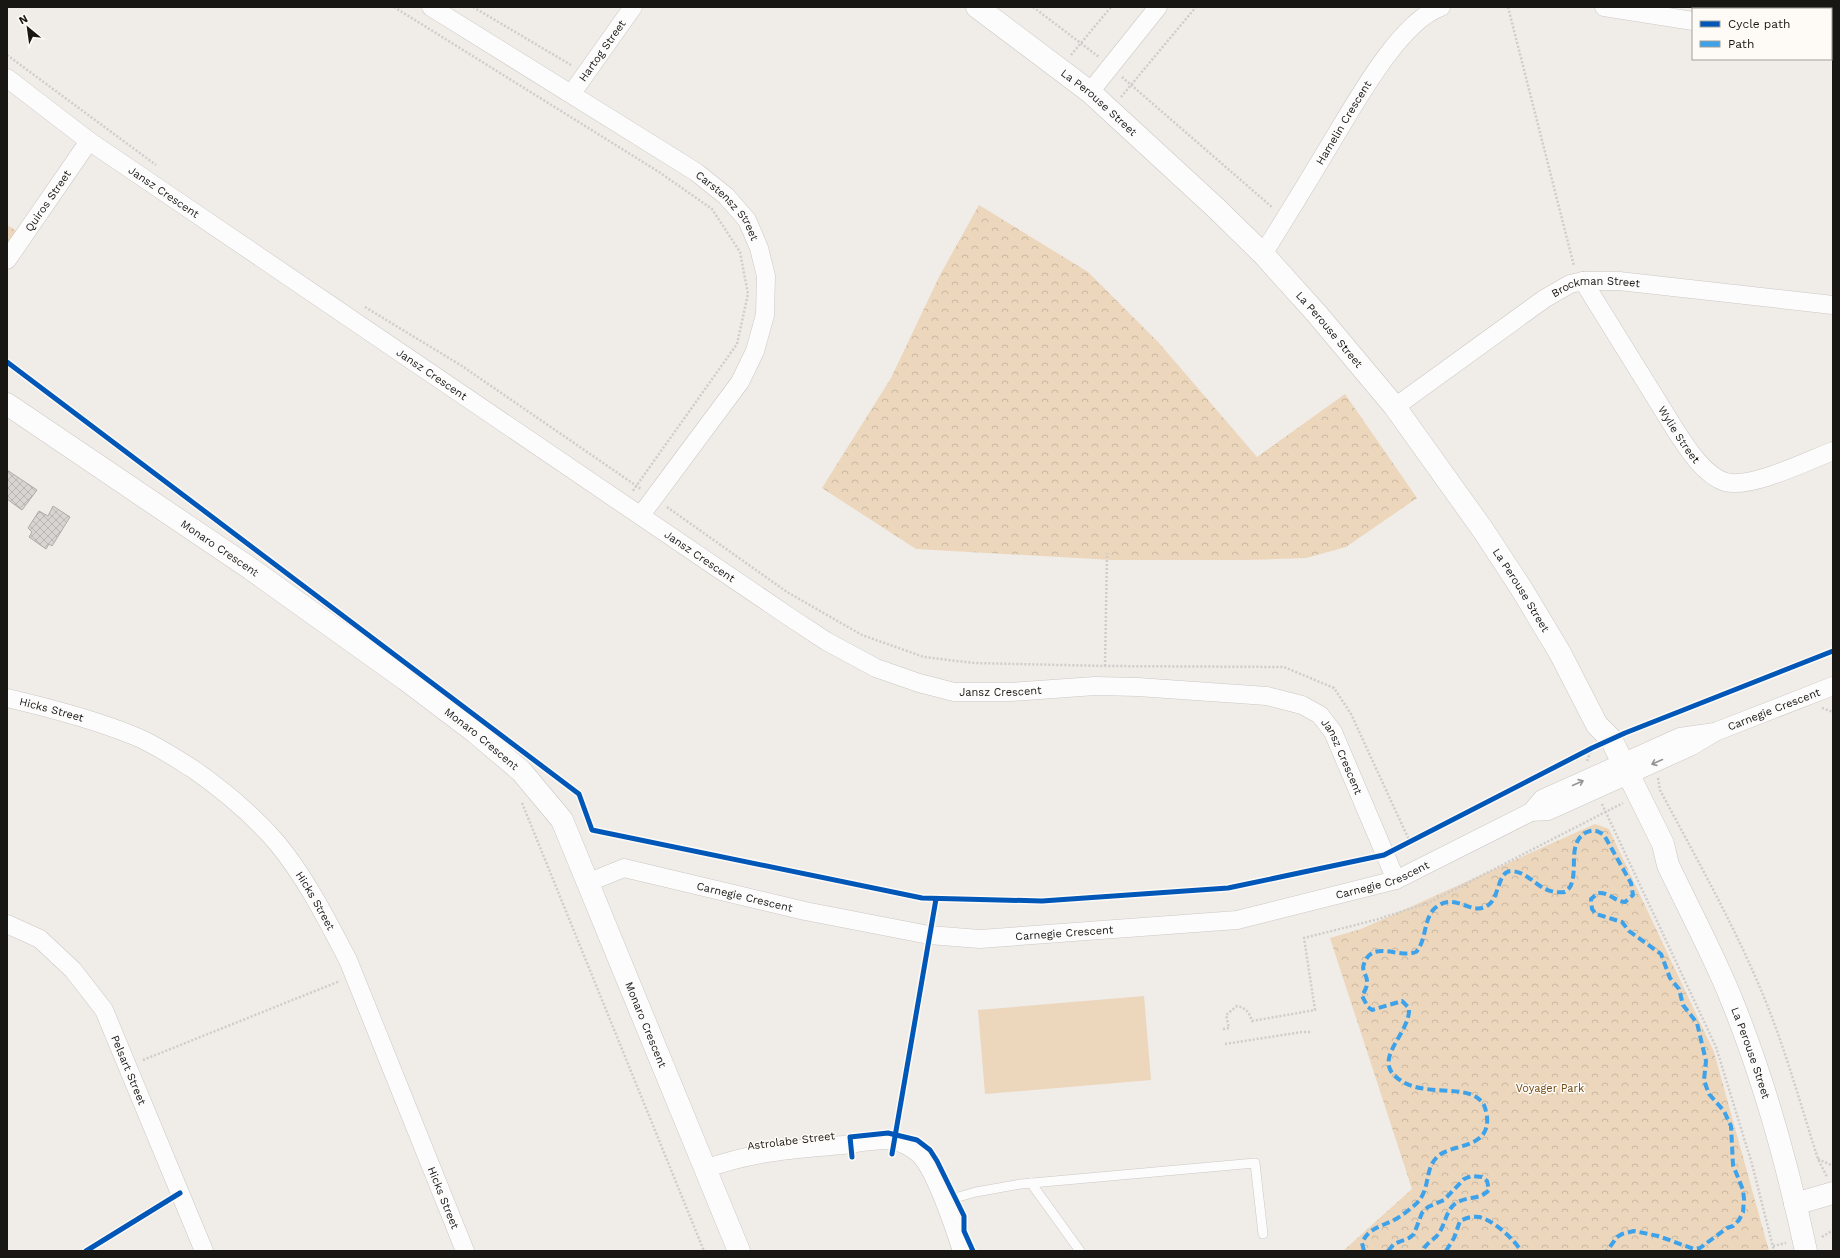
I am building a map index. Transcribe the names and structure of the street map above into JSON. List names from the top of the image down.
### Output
{
  "streets": {
    "street": [
      "Hartog Street",
      "La Perouse Street",
      "Hamelin Crescent",
      "Jansz Crescent",
      "Quiros Street",
      "Carstensz Street",
      "Brockman Street",
      "Wylie Street",
      "Monaro Crescent",
      "Carnegie Crescent",
      "Hicks Street",
      "Pelsart Street",
      "Astrolabe Street"
    ]
  },
  "crossings": [
    ["Hartog Street", "Carstensz Street"],
    ["La Perouse Street", "Hamelin Crescent"],
    ["La Perouse Street", "Brockman Street"],
    ["La Perouse Street", "Carnegie Crescent"],
    ["Jansz Crescent", "Quiros Street"],
    ["Jansz Crescent", "Carstensz Street"],
    ["Jansz Crescent", "Carnegie Crescent"],
    ["Brockman Street", "Wylie Street"],
    ["Monaro Crescent", "Carnegie Crescent"],
    ["Monaro Crescent", "Astrolabe Street"]
  ],
  "parks": ["Voyager Park"],
  "legend": ["Cycle path", "Path"],
  "north": "top left"
}
